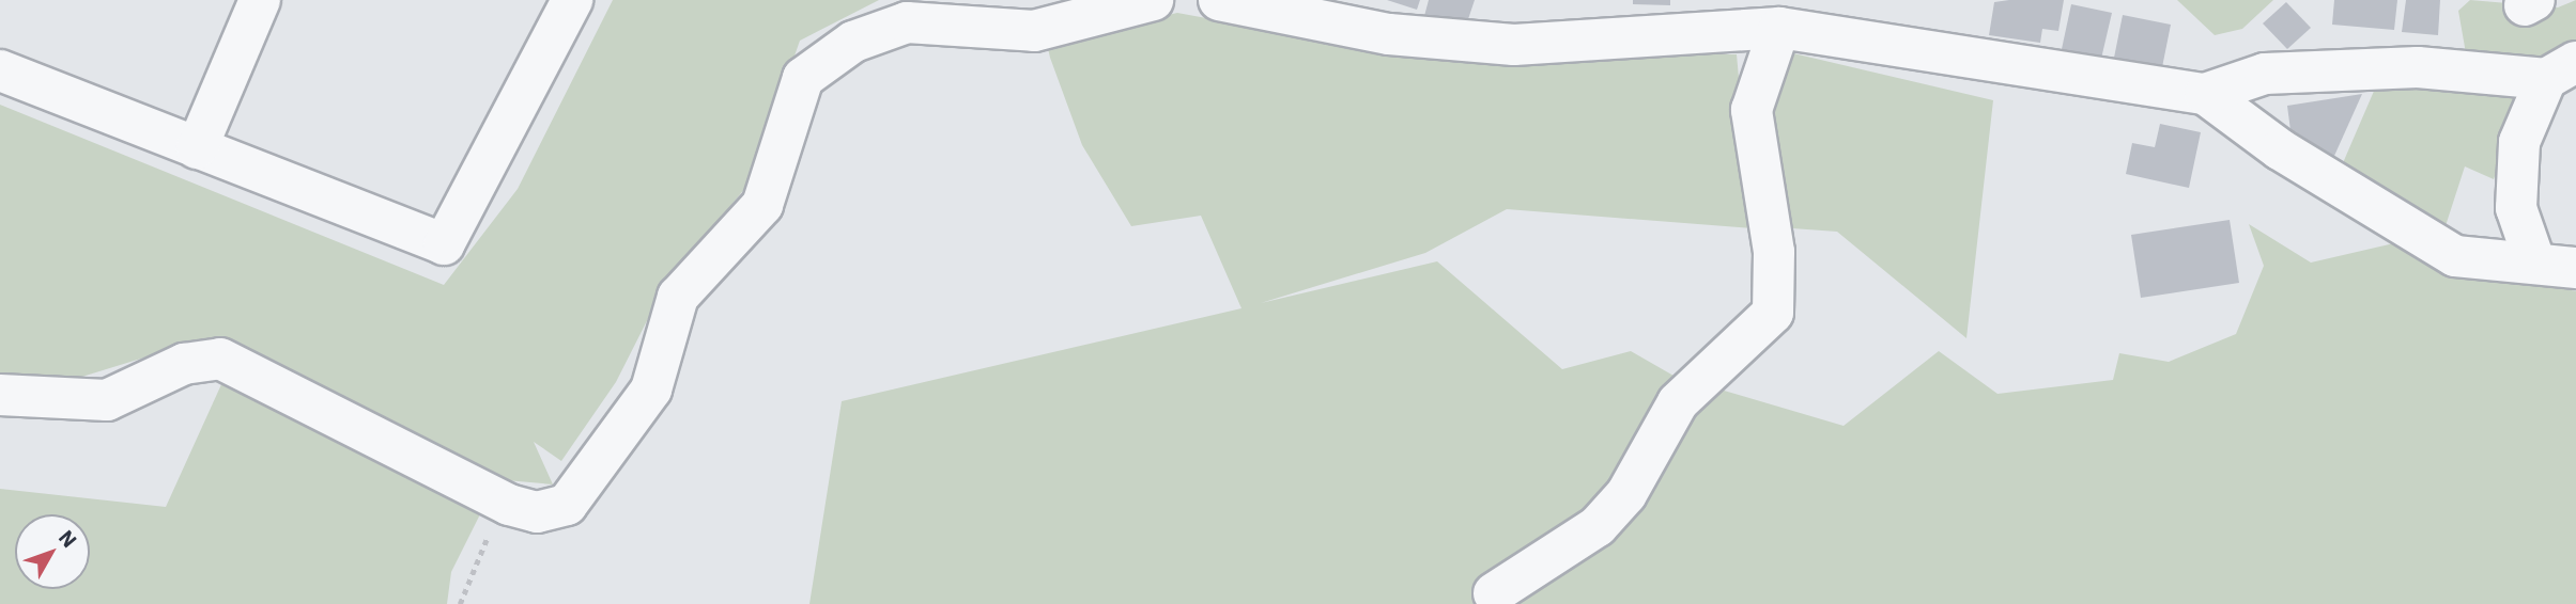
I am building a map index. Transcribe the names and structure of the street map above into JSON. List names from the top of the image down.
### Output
{
  "north": "top right"
}
